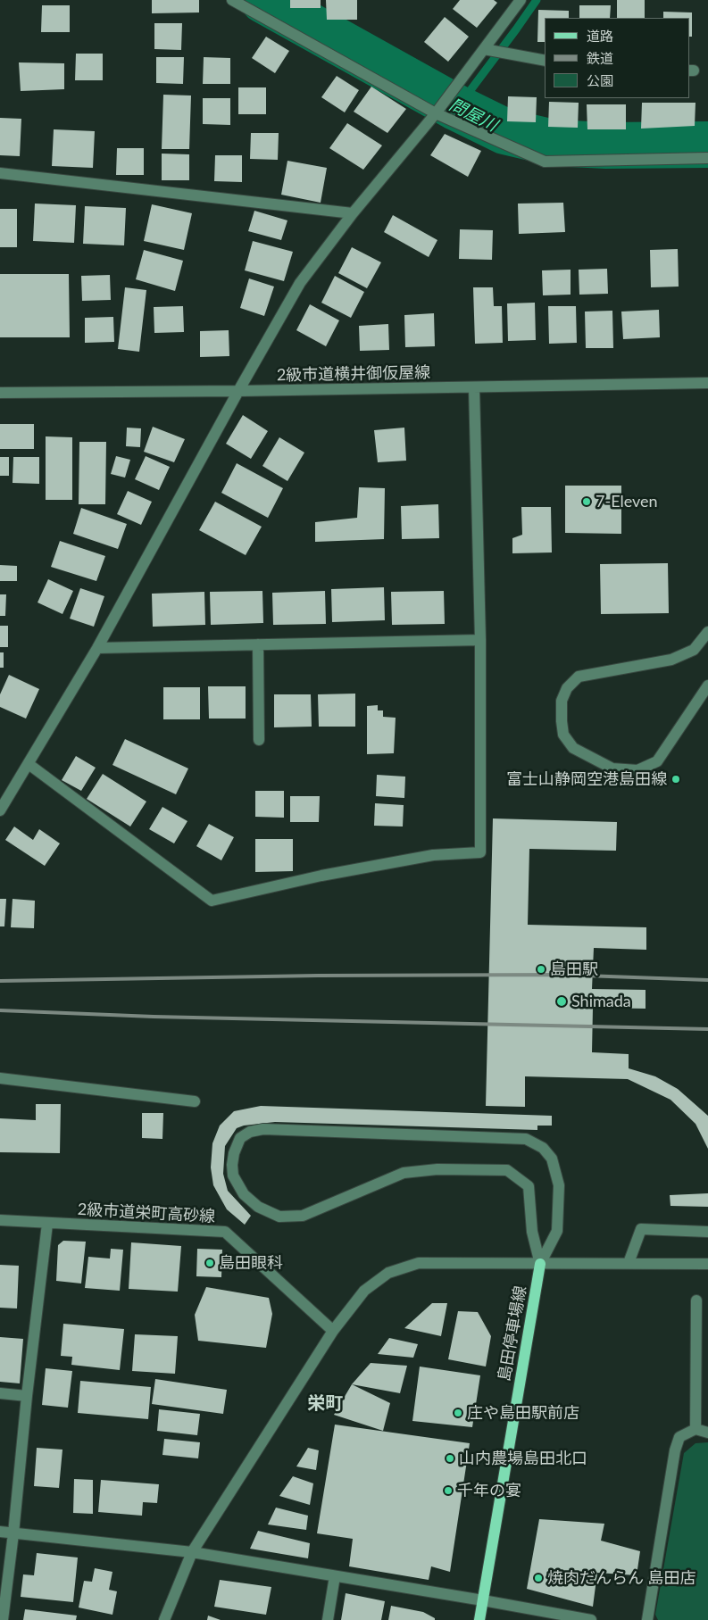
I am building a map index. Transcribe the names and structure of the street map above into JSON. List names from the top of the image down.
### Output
{
  "streets": {
    "main road": ["島田停車場線"],
    "street": ["2級市道横井御仮屋線", "2級市道栄町高砂線"]
  },
  "districts": ["栄町"],
  "water": ["問屋川"],
  "places": [
    "7-Eleven",
    "富士山静岡空港島田線",
    "島田駅",
    "Shimada",
    "島田眼科",
    "庄や島田駅前店",
    "山内農場島田北口",
    "千年の宴",
    "焼肉だんらん 島田店"
  ],
  "legend": ["道路", "鉄道", "公園"]
}
